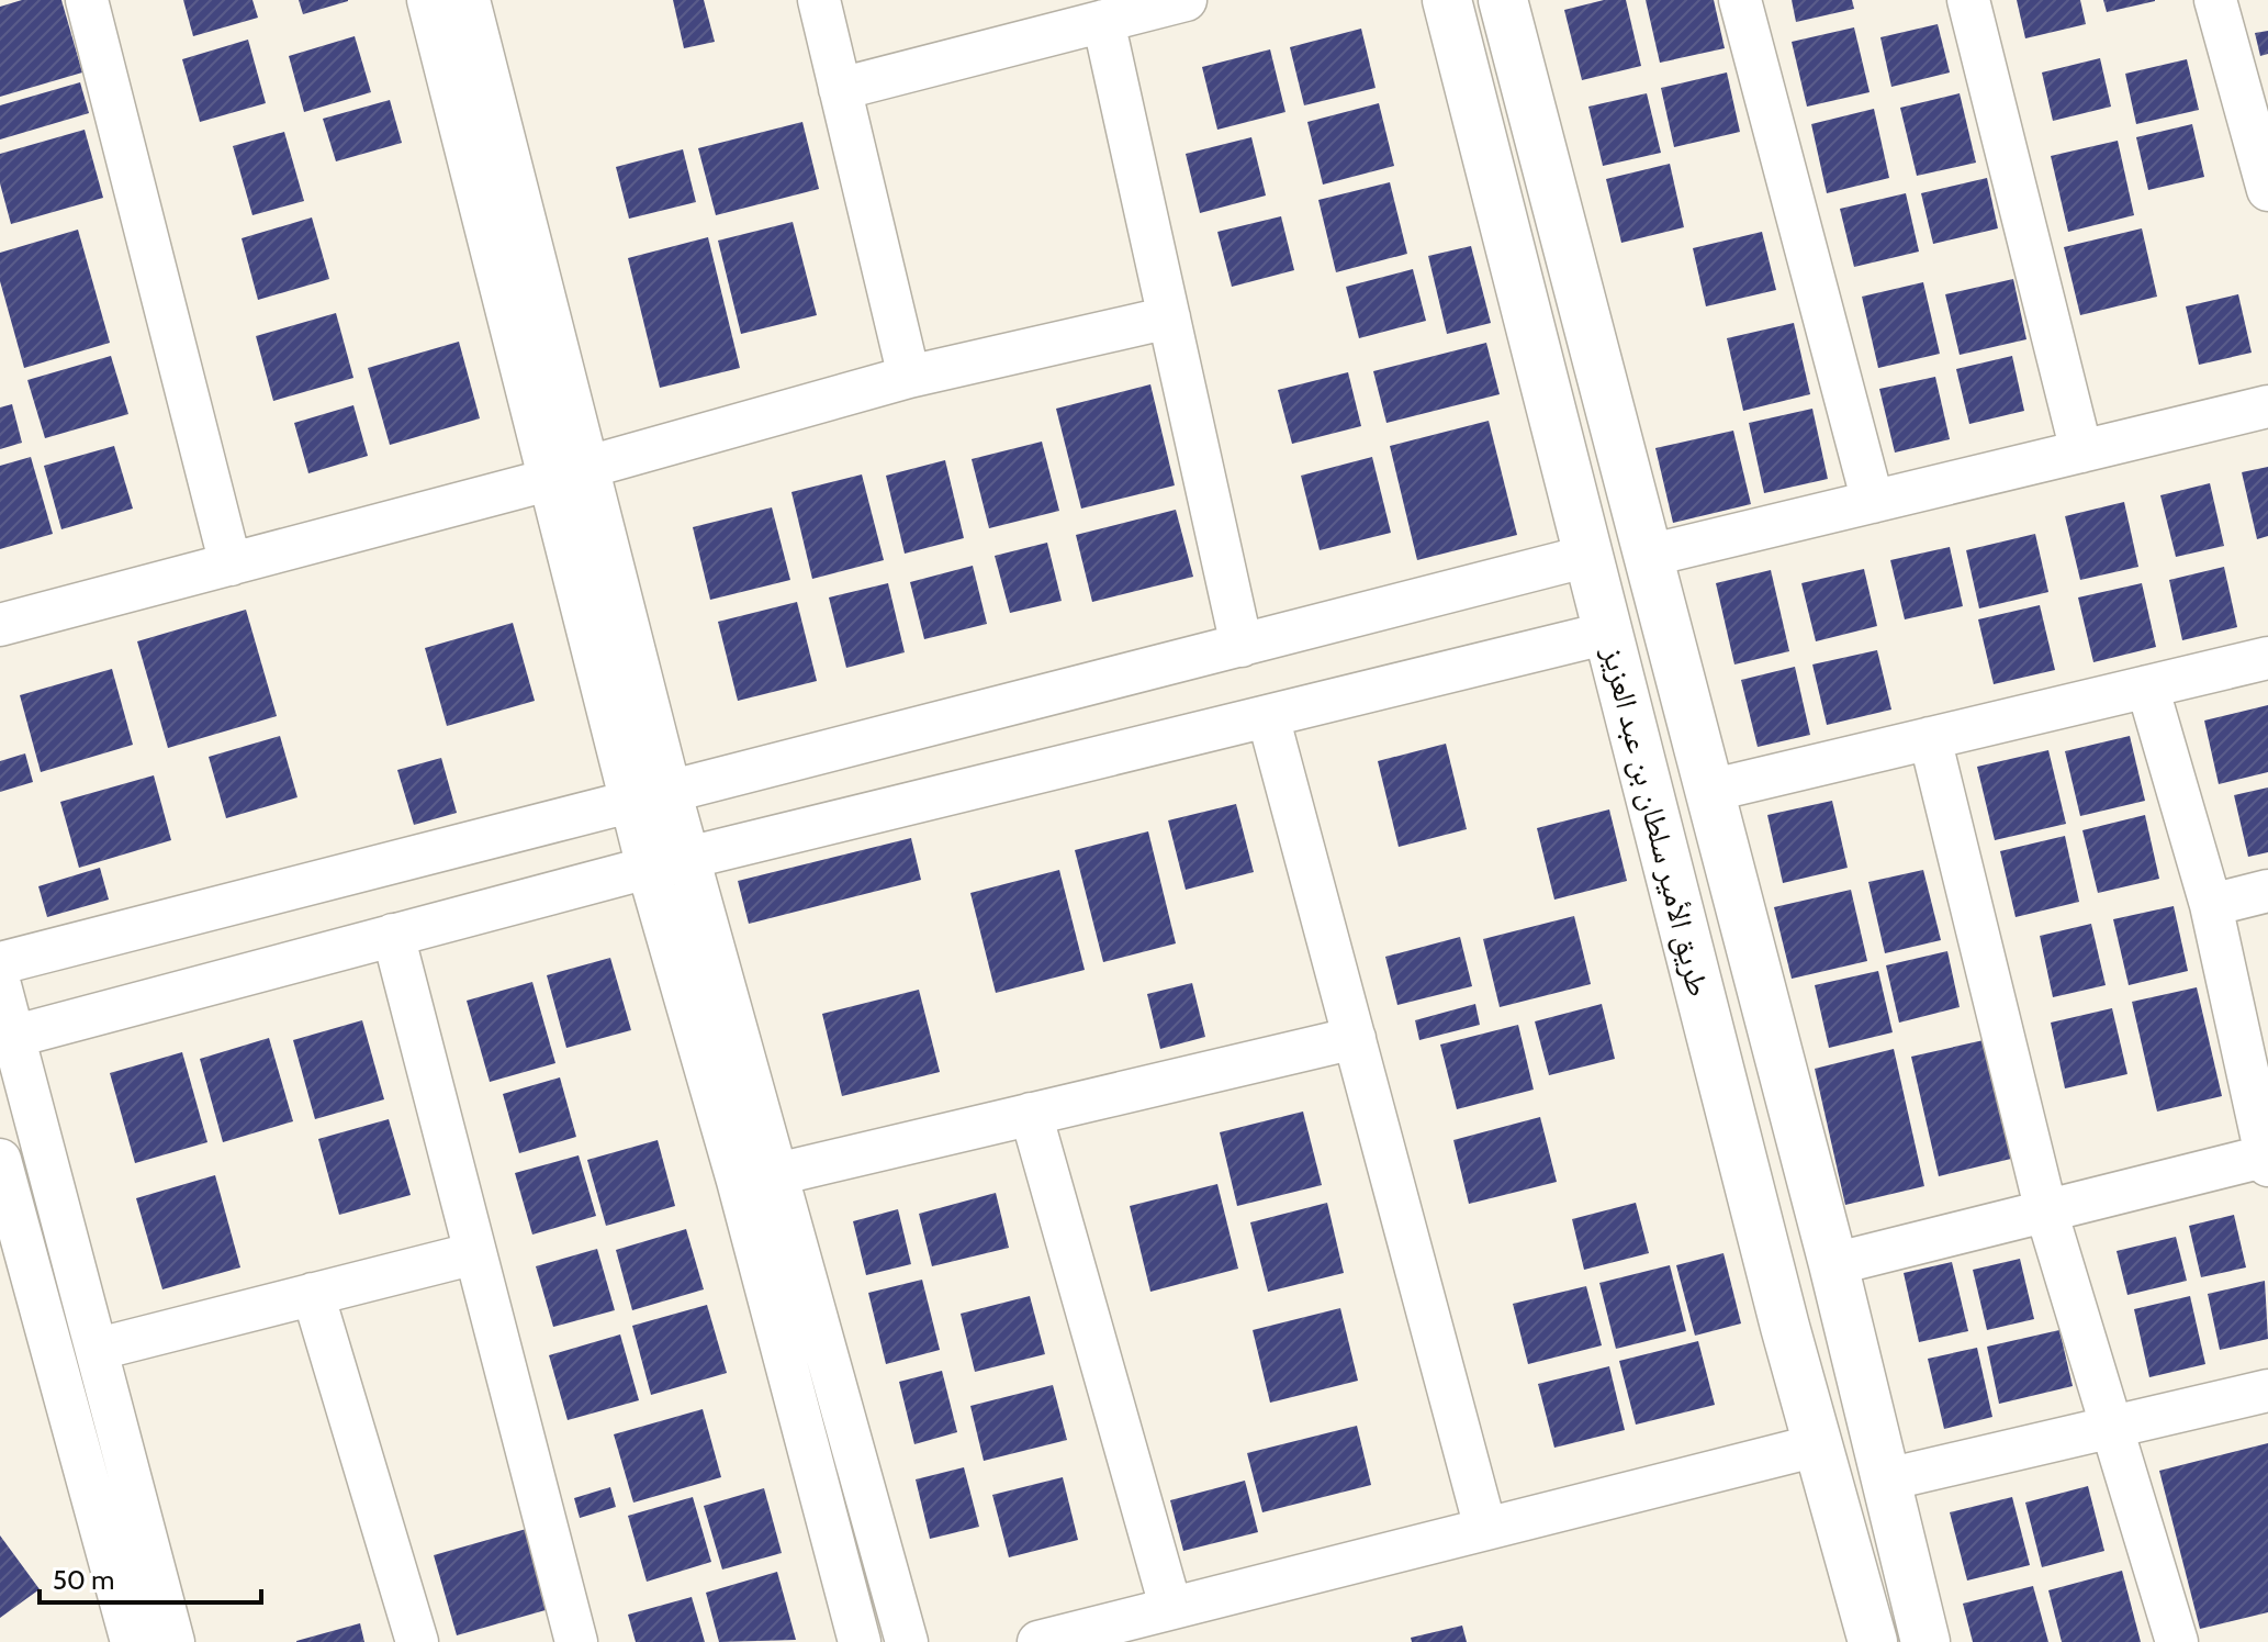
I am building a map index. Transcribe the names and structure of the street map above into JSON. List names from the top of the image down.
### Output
{
  "streets": {
    "main road": ["طريق الأمير سلطان بن عبد العزيز"]
  },
  "scale_bar": "50 m"
}
